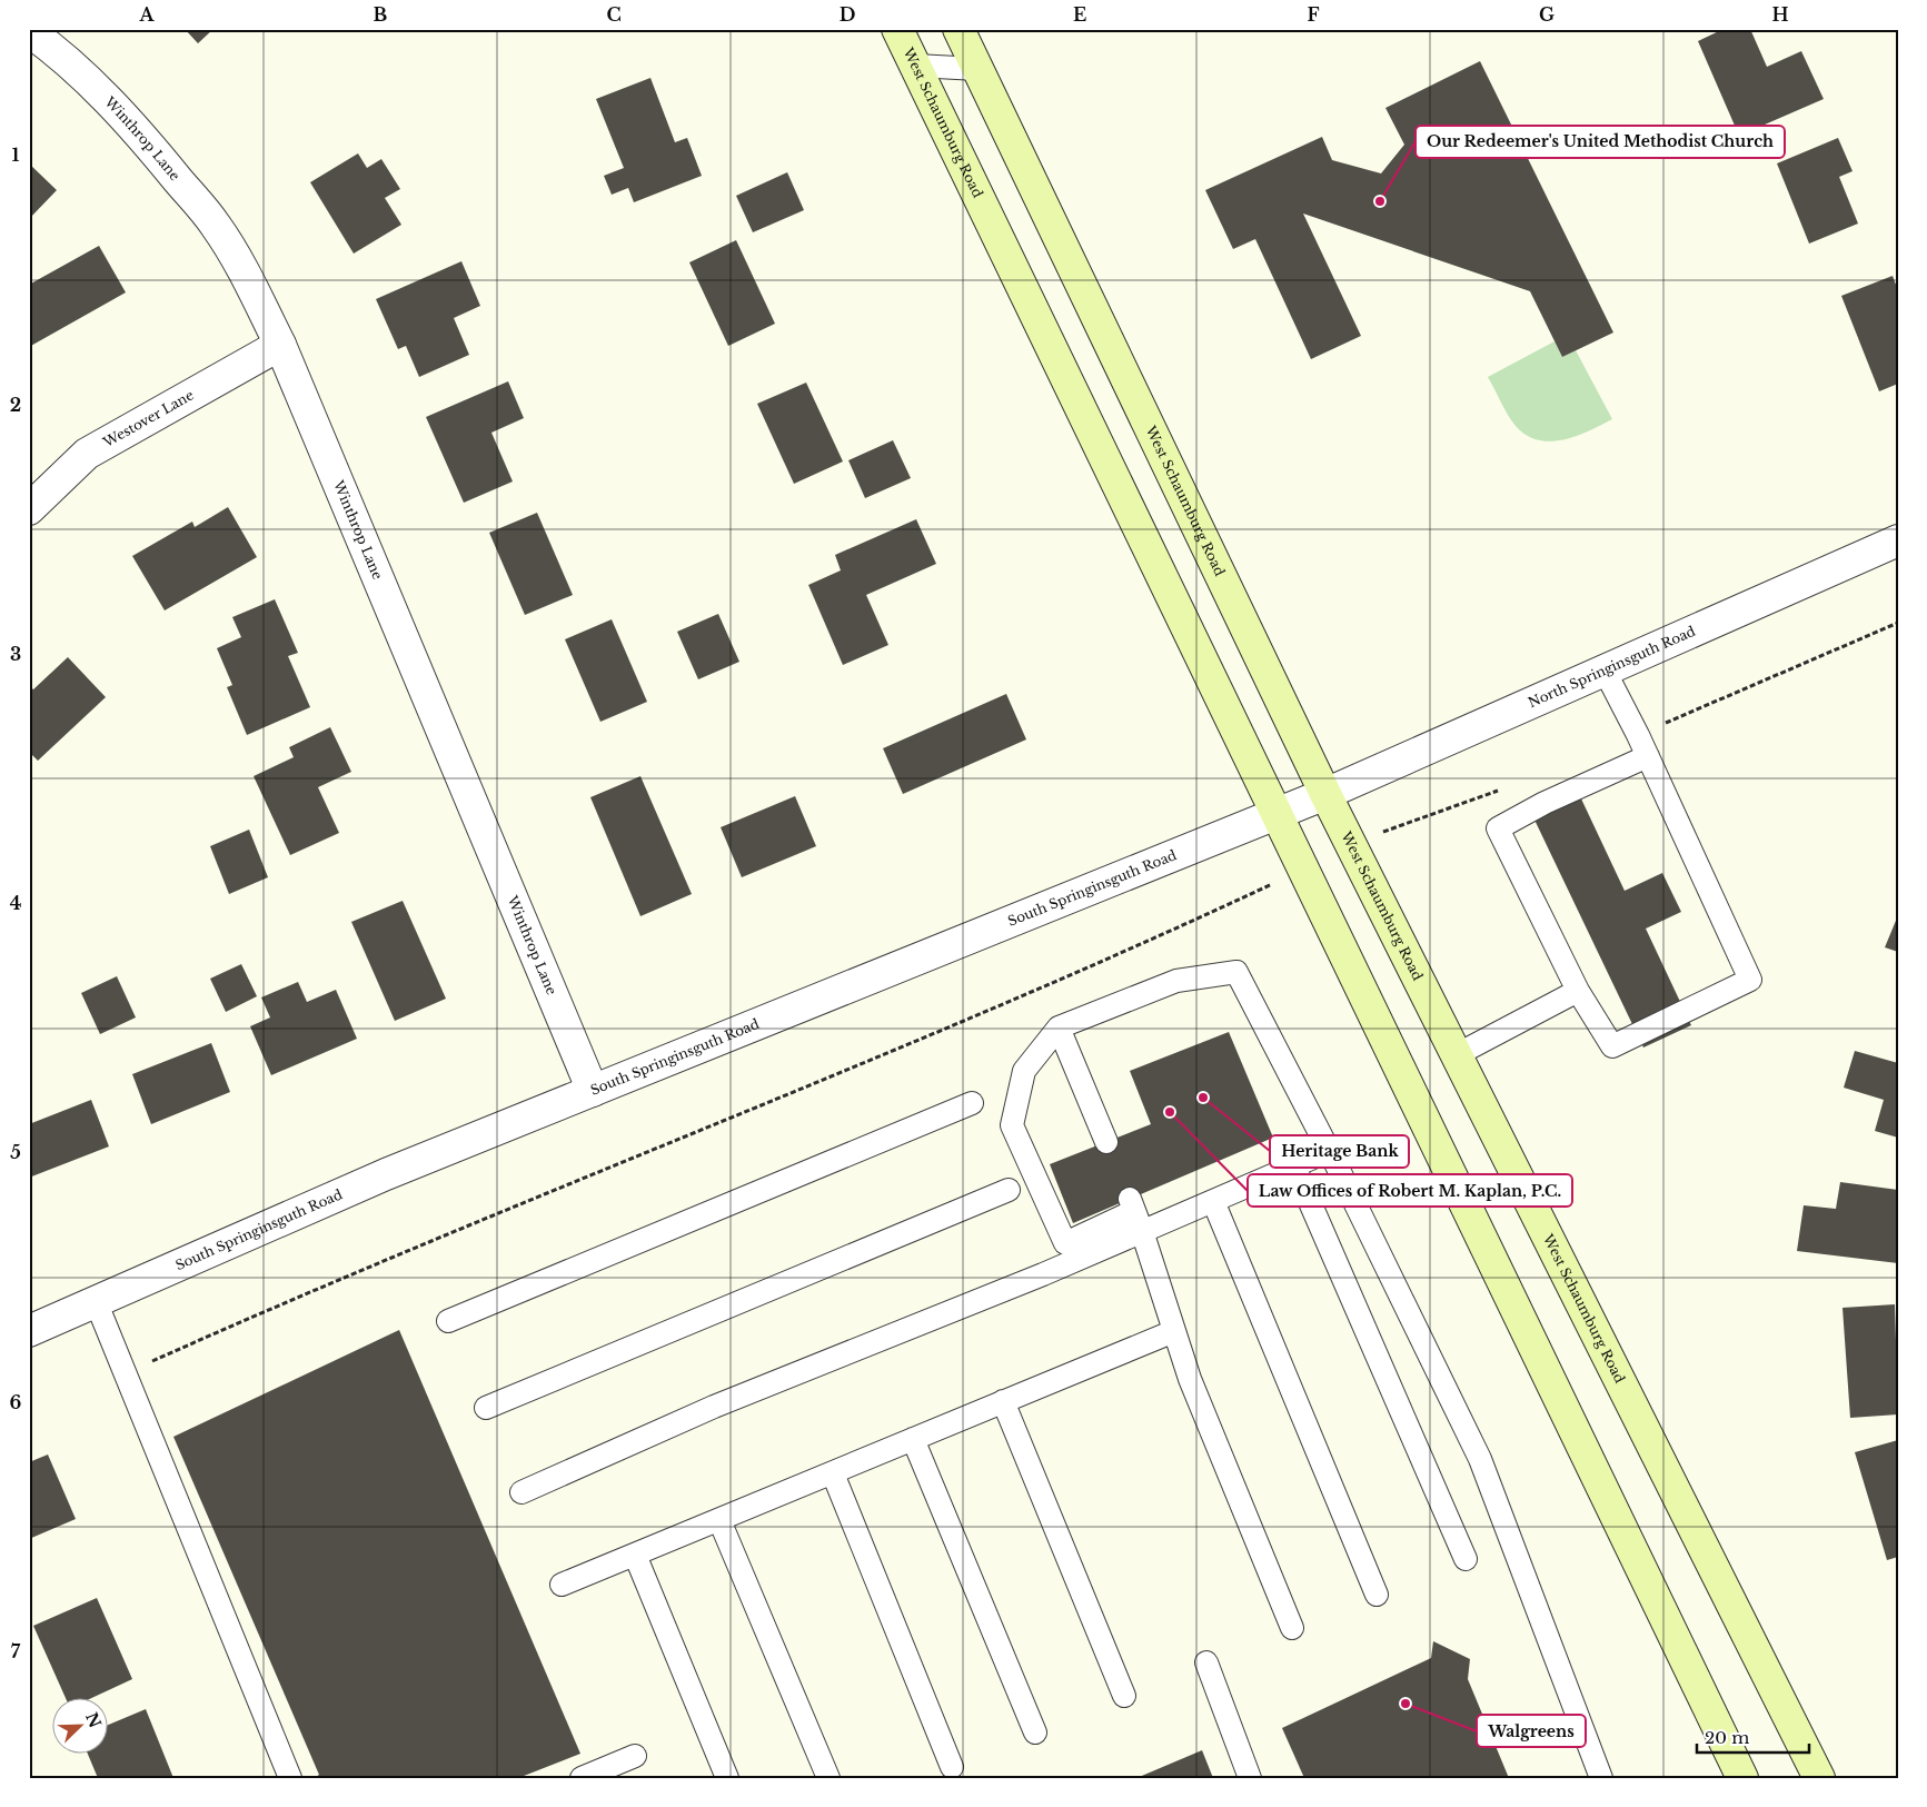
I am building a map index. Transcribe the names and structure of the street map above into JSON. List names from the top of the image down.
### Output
{
  "streets": {
    "main road": ["West Schaumburg Road"],
    "street": [
      "Winthrop Lane",
      "Westover Lane",
      "North Springinsguth Road",
      "South Springinsguth Road"
    ]
  },
  "crossings": [
    ["West Schaumburg Road", "North Springinsguth Road"],
    ["West Schaumburg Road", "South Springinsguth Road"],
    ["Winthrop Lane", "Westover Lane"],
    ["Winthrop Lane", "South Springinsguth Road"],
    ["North Springinsguth Road", "South Springinsguth Road"]
  ],
  "places": [
    "Our Redeemer's United Methodist Church",
    "Heritage Bank",
    "Law Offices of Robert M. Kaplan, P.C.",
    "Walgreens"
  ],
  "scale_bar": "20 m",
  "north": "top right",
  "grid": {
    "columns": [
      "A",
      "B",
      "C",
      "D",
      "E",
      "F",
      "G",
      "H"
    ],
    "rows": [
      "1",
      "2",
      "3",
      "4",
      "5",
      "6",
      "7"
    ]
  }
}
